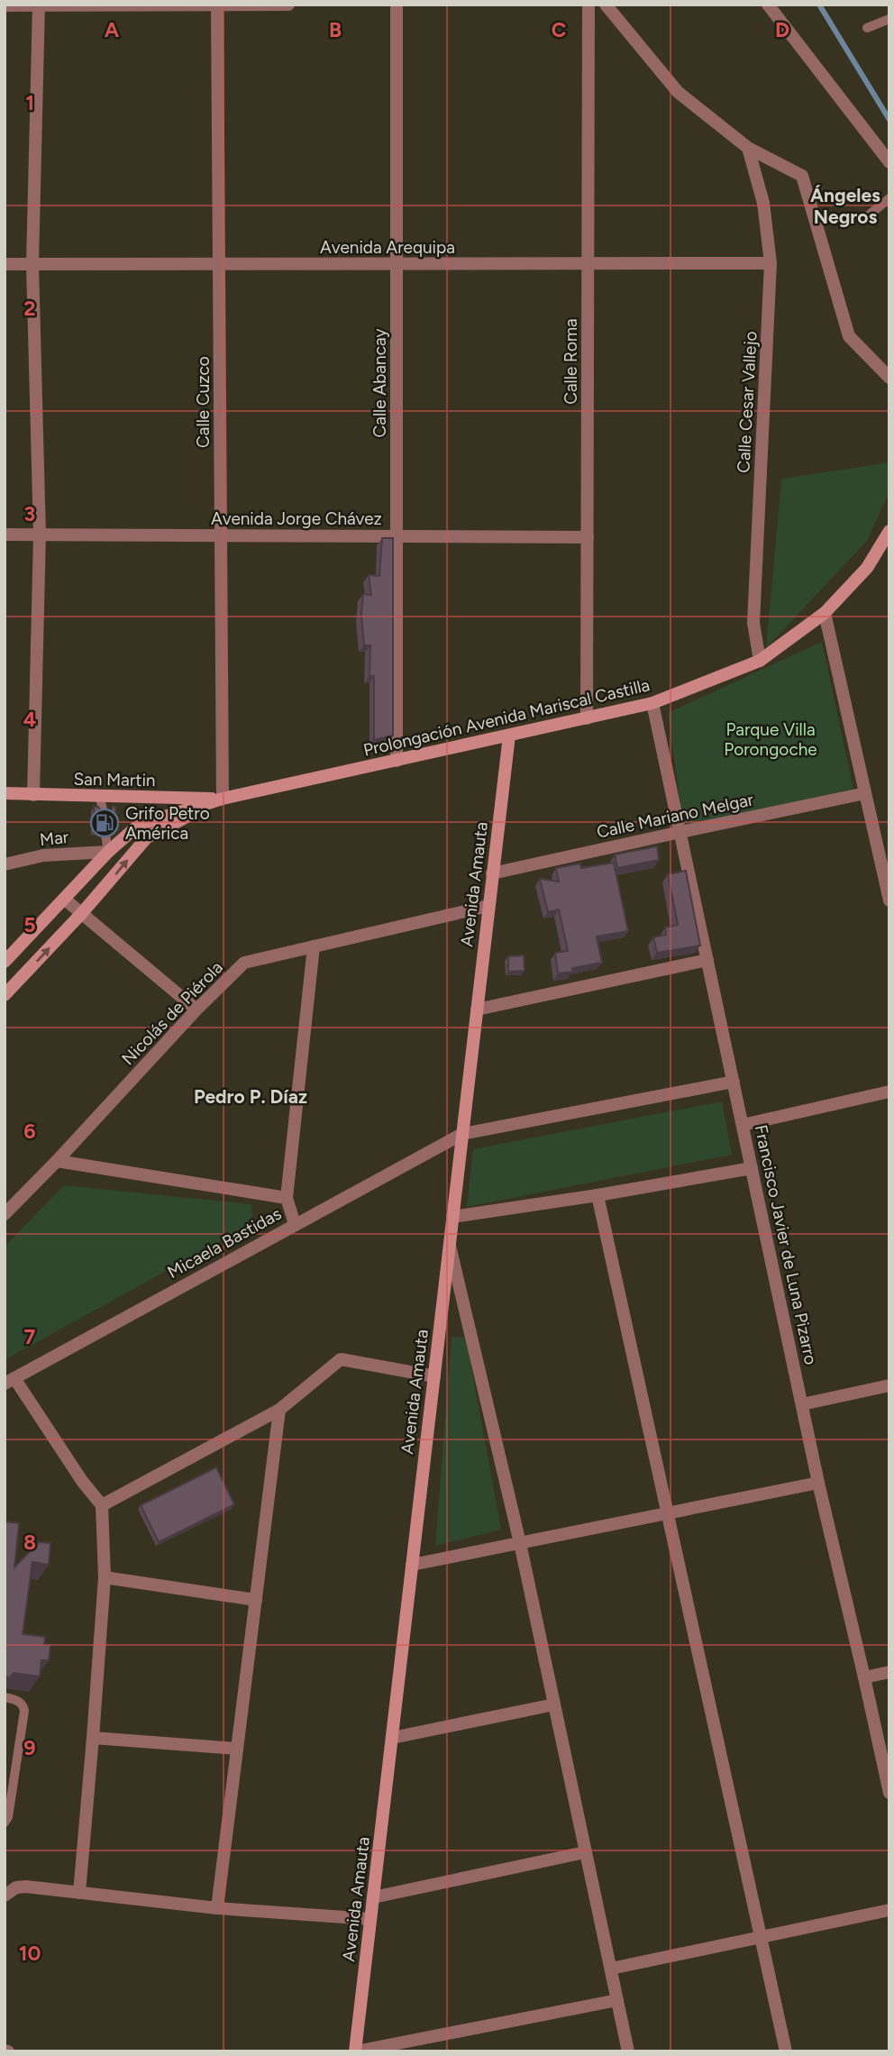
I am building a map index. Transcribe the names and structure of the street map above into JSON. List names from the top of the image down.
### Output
{
  "streets": {
    "street": [
      "Avenida Arequipa",
      "Calle Roma",
      "Calle Abancay",
      "Calle Cuzco",
      "Calle Cesar Vallejo",
      "Avenida Jorge Chávez",
      "Prolongación Avenida Mariscal Castilla",
      "San Martin",
      "Calle Mariano Melgar",
      "Mar",
      "Avenida Amauta",
      "Nicolás de Piérola",
      "Micaela Bastidas",
      "Francisco Javier de Luna Pizarro"
    ]
  },
  "crossings": [
    ["Avenida Arequipa", "Calle Roma"],
    ["Avenida Arequipa", "Calle Abancay"],
    ["Avenida Arequipa", "Calle Cuzco"],
    ["Avenida Arequipa", "Calle Cesar Vallejo"],
    ["Calle Roma", "Avenida Jorge Chávez"],
    ["Calle Roma", "Prolongación Avenida Mariscal Castilla"],
    ["Calle Abancay", "Avenida Jorge Chávez"],
    ["Calle Abancay", "Prolongación Avenida Mariscal Castilla"],
    ["Calle Cuzco", "Avenida Jorge Chávez"],
    ["Calle Cuzco", "Prolongación Avenida Mariscal Castilla"],
    ["Calle Cuzco", "San Martin"],
    ["Calle Cesar Vallejo", "Prolongación Avenida Mariscal Castilla"],
    ["Prolongación Avenida Mariscal Castilla", "San Martin"],
    ["Prolongación Avenida Mariscal Castilla", "Mar"],
    ["Prolongación Avenida Mariscal Castilla", "Avenida Amauta"],
    ["Prolongación Avenida Mariscal Castilla", "Francisco Javier de Luna Pizarro"],
    ["Calle Mariano Melgar", "Avenida Amauta"],
    ["Calle Mariano Melgar", "Francisco Javier de Luna Pizarro"],
    ["Avenida Amauta", "Nicolás de Piérola"],
    ["Avenida Amauta", "Micaela Bastidas"],
    ["Micaela Bastidas", "Francisco Javier de Luna Pizarro"]
  ],
  "districts": ["Ángeles Negros", "Pedro P. Díaz"],
  "parks": ["Parque Villa Porongoche"],
  "places": {
    "fuel station": ["Grifo Petro América"]
  },
  "grid": {
    "columns": [
      "A",
      "B",
      "C",
      "D"
    ],
    "rows": [
      "1",
      "2",
      "3",
      "4",
      "5",
      "6",
      "7",
      "8",
      "9",
      "10"
    ]
  }
}
